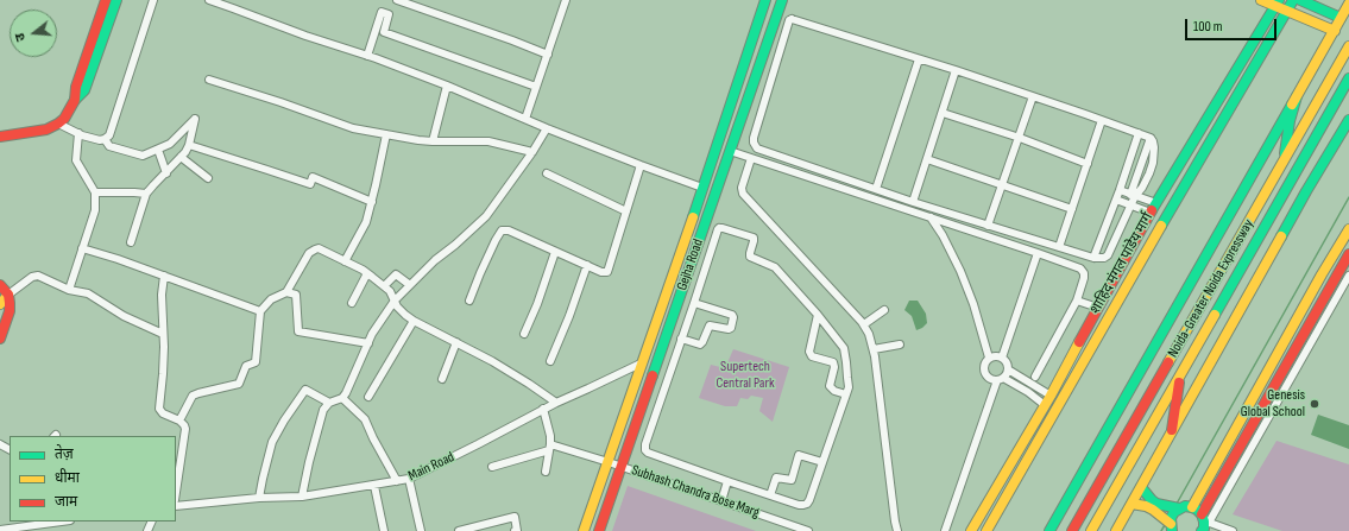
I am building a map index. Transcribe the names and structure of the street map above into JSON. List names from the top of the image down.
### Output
{
  "streets": {
    "main road": ["शाहिद मंगल पांडेय मार्ग", "Gejha Road", "Noida-Greater Noida Expressway"],
    "street": ["Main Road", "Subhash Chandra Bose Marg"]
  },
  "crossings": [
    ["Gejha Road", "Main Road"],
    ["Gejha Road", "Subhash Chandra Bose Marg"]
  ],
  "parks": ["Supertech Central Park"],
  "places": ["Genesis Global School"],
  "legend": ["तेज़", "धीमा", "जाम"],
  "scale_bar": "100 m",
  "north": "left"
}
